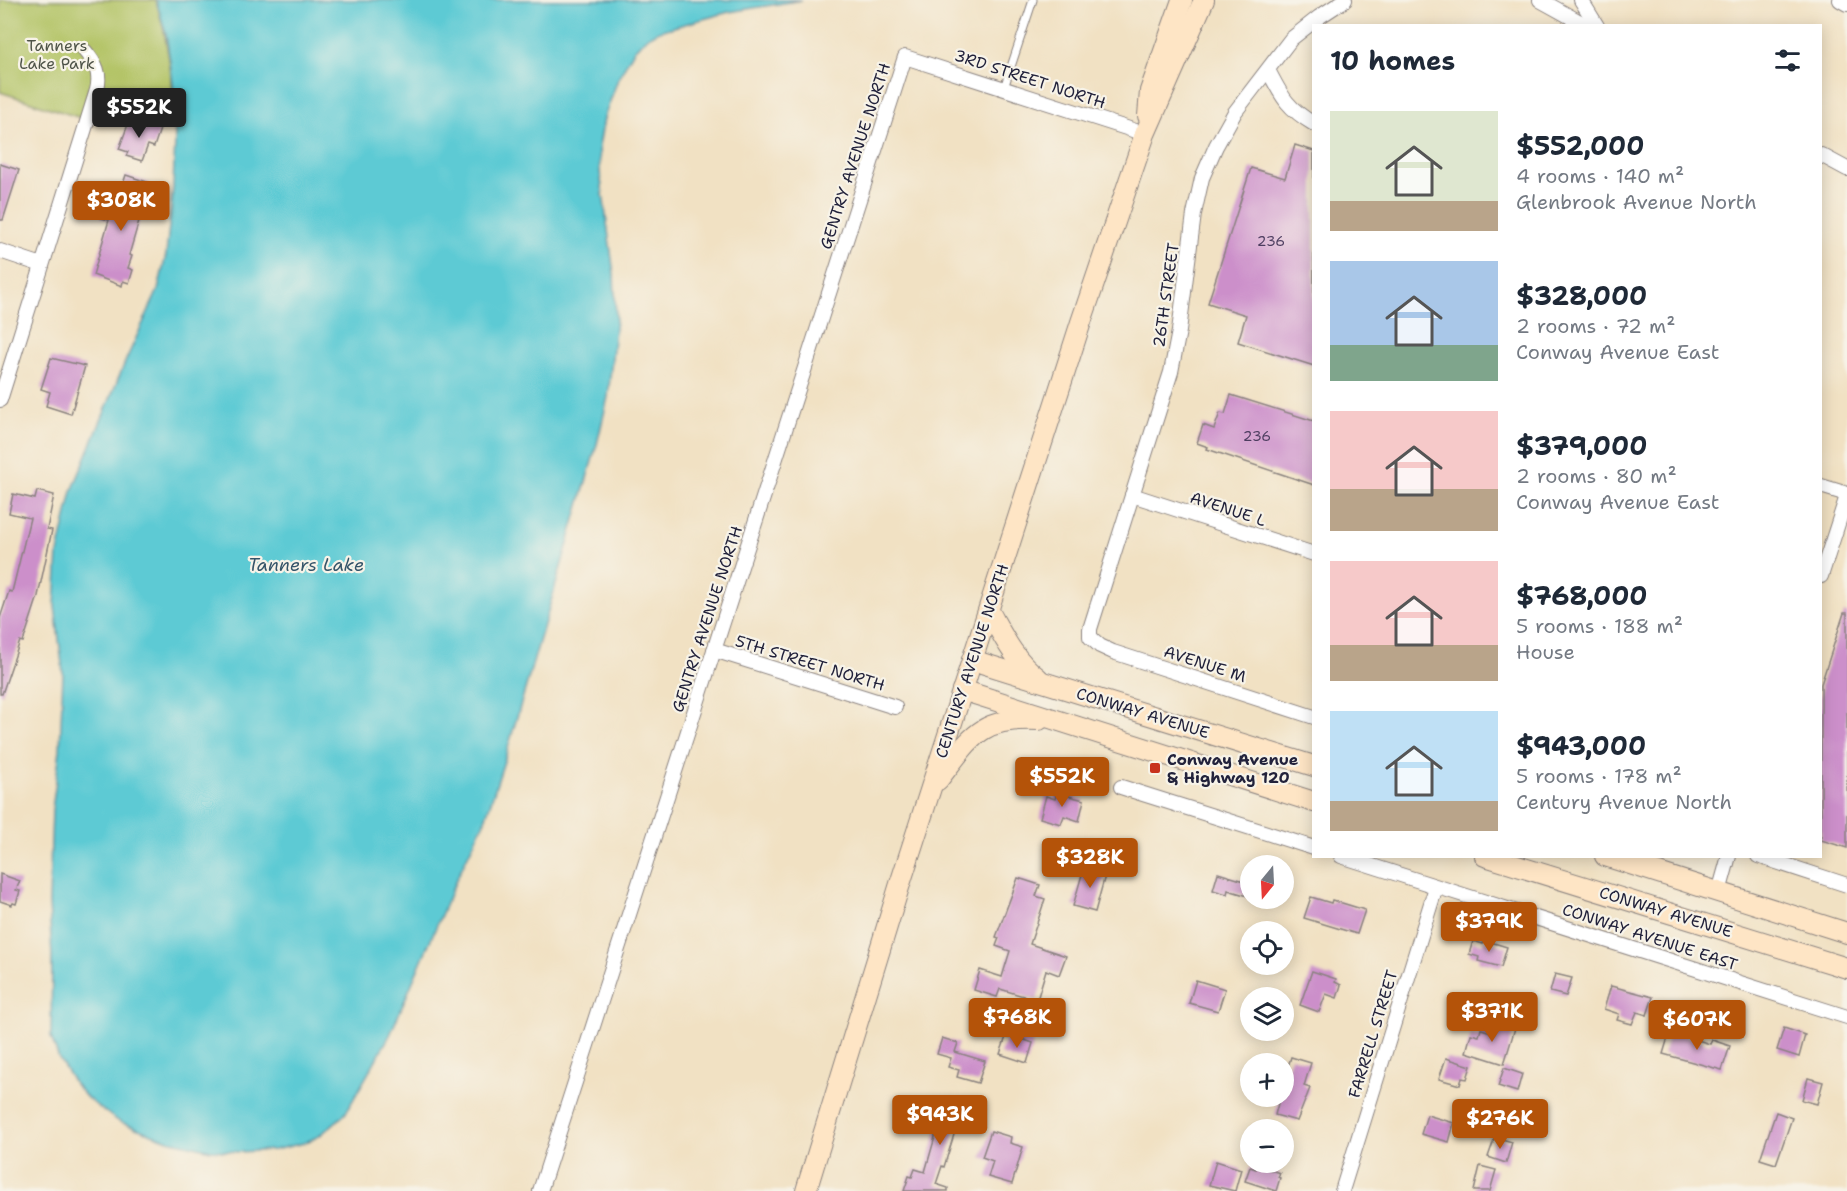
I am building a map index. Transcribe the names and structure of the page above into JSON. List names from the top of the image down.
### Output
{
  "streets": {
    "main road": ["CENTURY AVENUE NORTH", "CONWAY AVENUE"],
    "street": [
      "3RD STREET NORTH",
      "GENTRY AVENUE NORTH",
      "26TH STREET",
      "AVENUE L",
      "5TH STREET NORTH",
      "AVENUE M",
      "CONWAY AVENUE EAST",
      "FARRELL STREET"
    ]
  },
  "crossings": [
    ["3RD STREET NORTH", "GENTRY AVENUE NORTH"],
    ["3RD STREET NORTH", "CENTURY AVENUE NORTH"],
    ["GENTRY AVENUE NORTH", "5TH STREET NORTH"],
    ["26TH STREET", "AVENUE L"],
    ["26TH STREET", "AVENUE M"],
    ["CENTURY AVENUE NORTH", "CONWAY AVENUE"],
    ["CONWAY AVENUE EAST", "FARRELL STREET"]
  ],
  "water": ["Tanners Lake"],
  "parks": ["Tanners Lake Park"],
  "places": {
    "transit": ["Conway Avenue & Highway 120"]
  },
  "house_numbers": ["236", "236"],
  "north": "bottom",
  "page": {
    "heading": "10 homes",
    "price": [
      "$552K",
      "$308K",
      "$552K",
      "$328K",
      "$379K",
      "$371K",
      "$768K",
      "$607K",
      "$943K",
      "$276K"
    ],
    "list": [
      {
        "name": "$552,000",
        "note": "4 rooms · 140 m² · Glenbrook Avenue North"
      },
      {
        "name": "$328,000",
        "note": "2 rooms · 72 m² · Conway Avenue East"
      },
      {
        "name": "$379,000",
        "note": "2 rooms · 80 m² · Conway Avenue East"
      },
      {
        "name": "$768,000",
        "note": "5 rooms · 188 m² · House"
      },
      {
        "name": "$943,000",
        "note": "5 rooms · 178 m² · Century Avenue North"
      }
    ],
    "map_buttons": ["+", "−"]
  }
}
